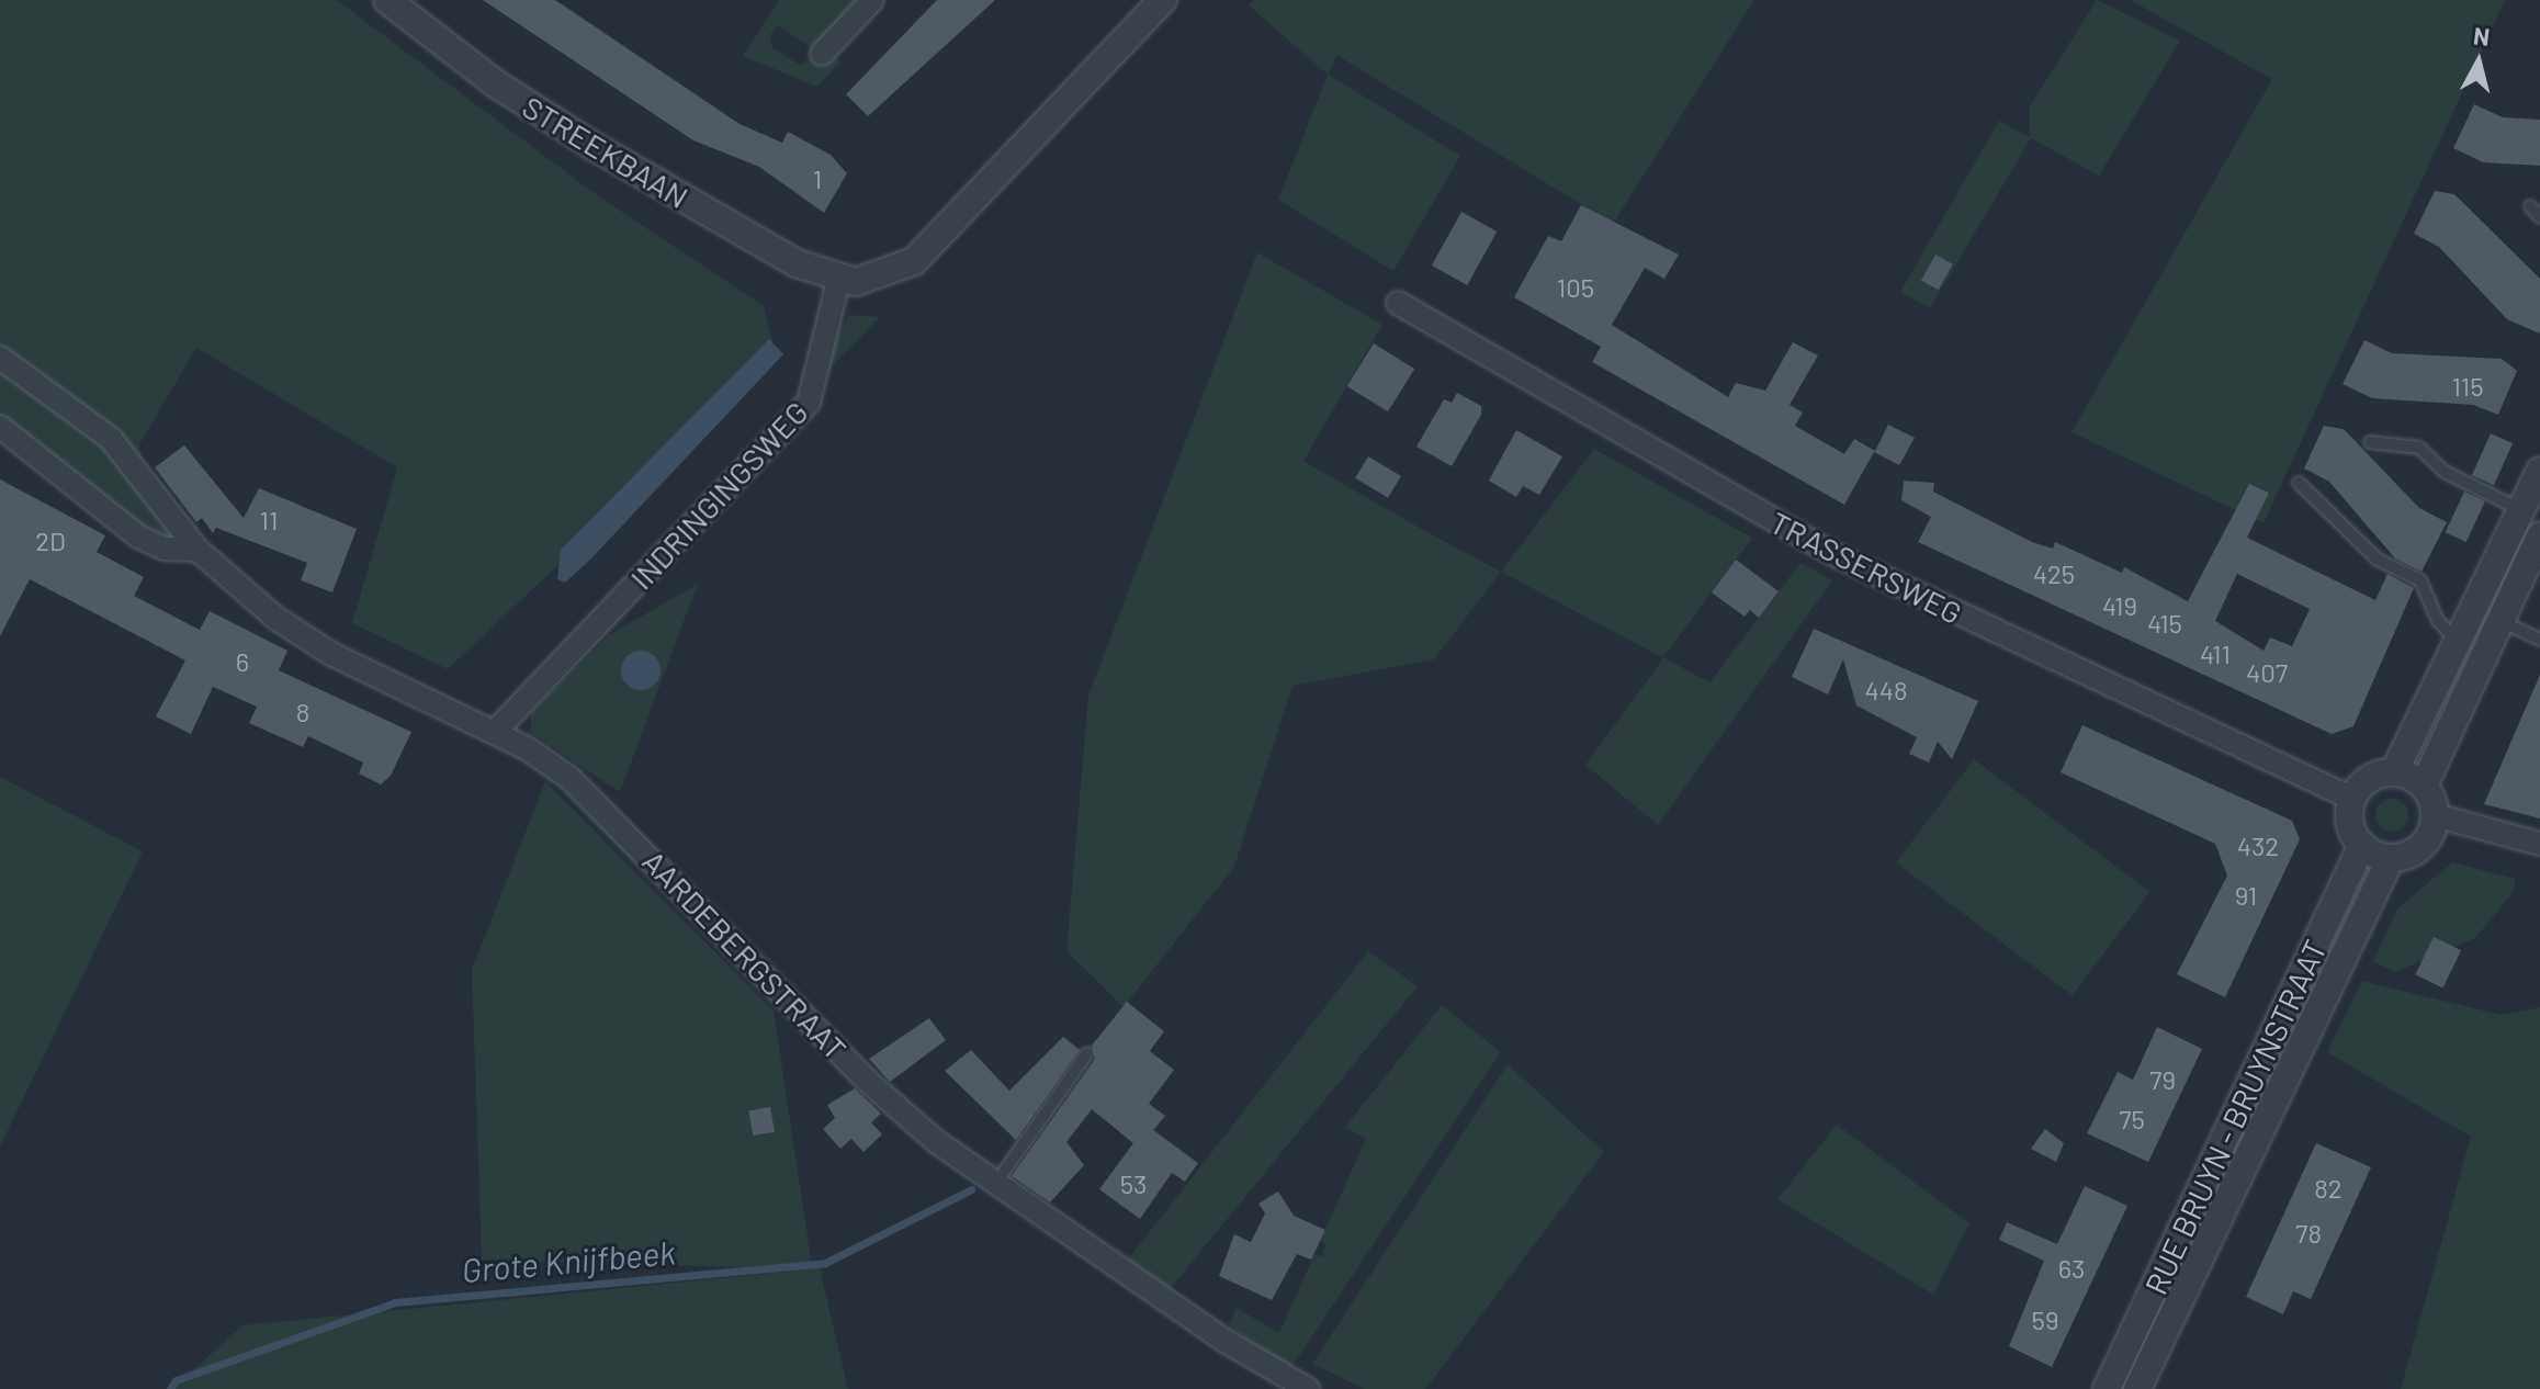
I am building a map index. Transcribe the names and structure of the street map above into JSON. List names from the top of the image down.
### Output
{
  "streets": {
    "street": [
      "STREEKBAAN",
      "INDRINGINGSWEG",
      "TRASSERSWEG",
      "AARDEBERGSTRAAT",
      "RUE BRUYN - BRUYNSTRAAT"
    ]
  },
  "crossings": [
    ["STREEKBAAN", "INDRINGINGSWEG"],
    ["INDRINGINGSWEG", "AARDEBERGSTRAAT"],
    ["TRASSERSWEG", "RUE BRUYN - BRUYNSTRAAT"]
  ],
  "water": ["Grote Knijfbeek"],
  "house_numbers": [
    "1",
    "105",
    "115",
    "11",
    "2D",
    "425",
    "419",
    "415",
    "411",
    "6",
    "407",
    "448",
    "8",
    "432",
    "91",
    "79",
    "75",
    "53",
    "82",
    "78",
    "63",
    "59"
  ],
  "north": "top"
}
